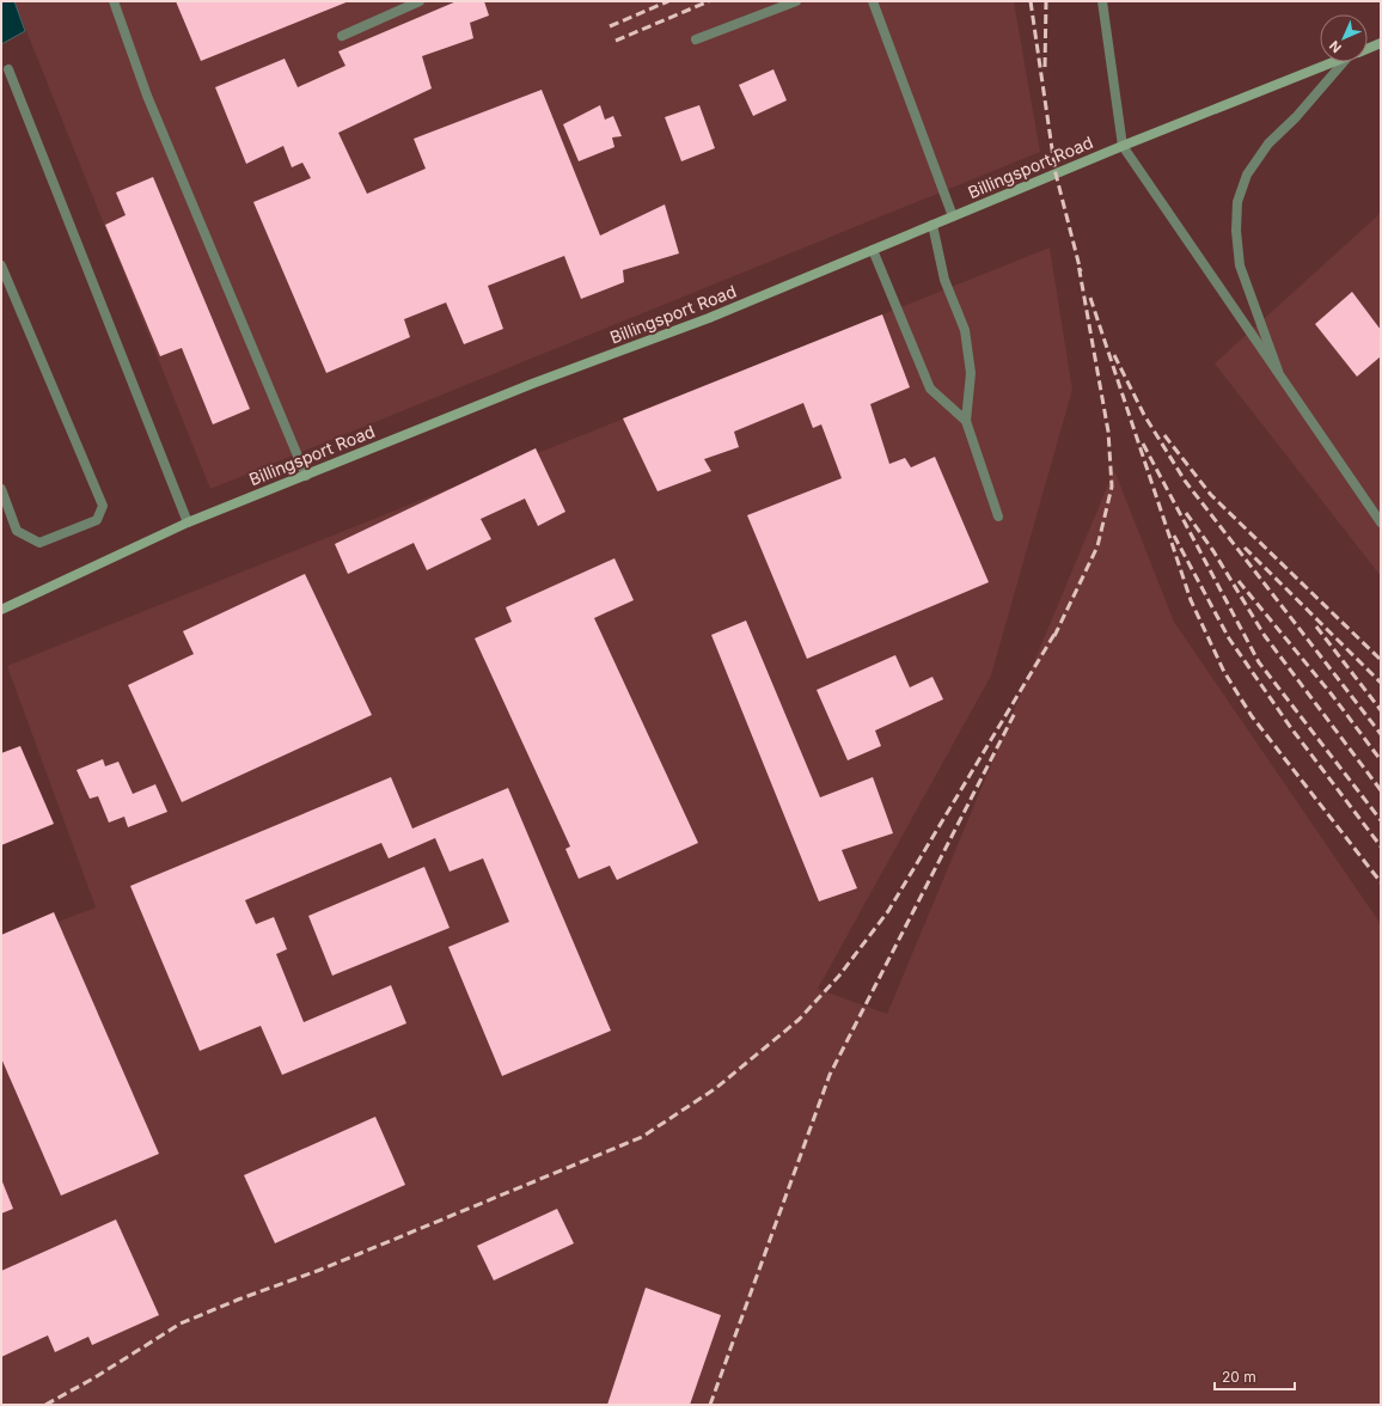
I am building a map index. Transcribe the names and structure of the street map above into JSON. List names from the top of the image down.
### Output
{
  "streets": {
    "street": ["Billingsport Road"]
  },
  "scale_bar": "20 m",
  "north": "bottom left"
}
